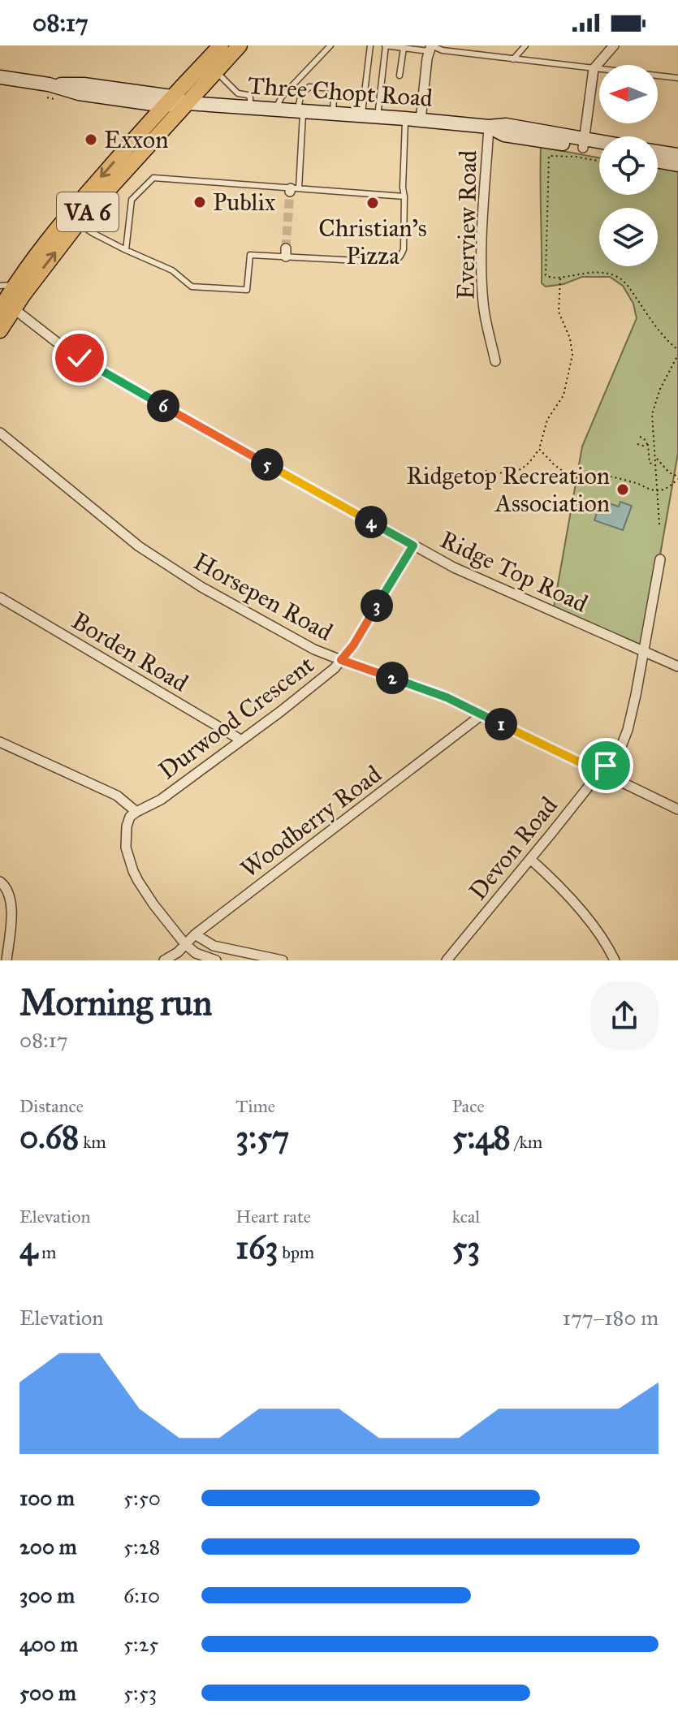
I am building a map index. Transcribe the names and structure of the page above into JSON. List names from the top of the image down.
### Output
{
  "streets": {
    "main road": ["Three Chopt Road", "VA 6"],
    "street": [
      "Everview Road",
      "Ridge Top Road",
      "Horsepen Road",
      "Borden Road",
      "Durwood Crescent",
      "Woodberry Road",
      "Devon Road"
    ]
  },
  "crossings": [
    ["Three Chopt Road", "VA 6"],
    ["Three Chopt Road", "Everview Road"],
    ["VA 6", "Ridge Top Road"],
    ["Ridge Top Road", "Durwood Crescent"],
    ["Ridge Top Road", "Devon Road"],
    ["Horsepen Road", "Durwood Crescent"],
    ["Horsepen Road", "Woodberry Road"],
    ["Horsepen Road", "Devon Road"],
    ["Borden Road", "Durwood Crescent"]
  ],
  "places": [
    "Exxon",
    "Publix",
    "Christian's Pizza",
    "Ridgetop Recreation Association"
  ],
  "north": "left",
  "page": {
    "status": "08:17",
    "pins": [
      "6",
      "5",
      "4",
      "3",
      "2",
      "1"
    ],
    "heading": ["Morning run", "08:17"],
    "stats": [
      ["Distance", "0.68 km"],
      ["Time", "3:57"],
      ["Pace", "5:48 /km"],
      ["Elevation", "4 m"],
      ["Heart rate", "163 bpm"],
      ["kcal", "53"]
    ],
    "chart": ["Elevation", "177–180 m"],
    "list": [
      {
        "name": "100 m",
        "note": "5:50"
      },
      {
        "name": "200 m",
        "note": "5:28"
      },
      {
        "name": "300 m",
        "note": "6:10"
      },
      {
        "name": "400 m",
        "note": "5:25"
      },
      {
        "name": "500 m",
        "note": "5:53"
      }
    ]
  }
}
